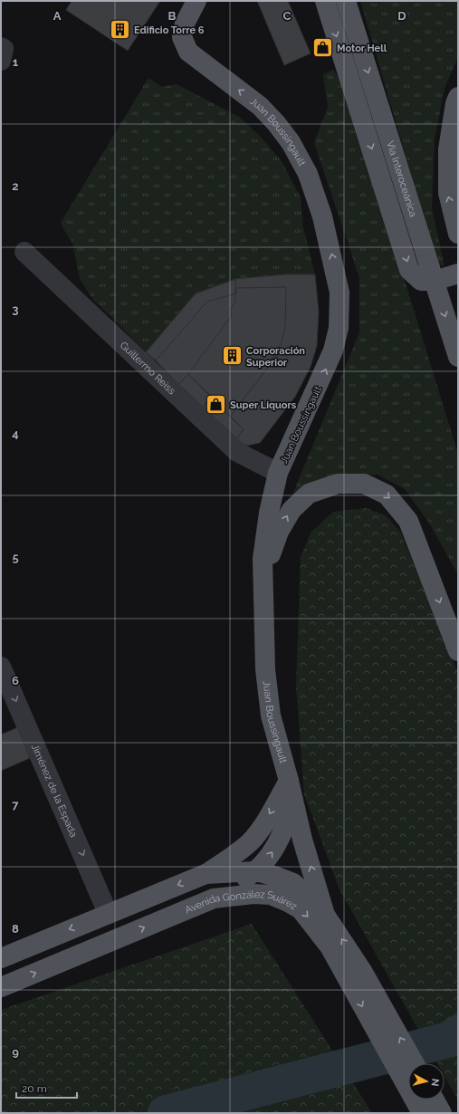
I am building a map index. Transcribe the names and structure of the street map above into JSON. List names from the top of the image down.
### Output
{
  "streets": {
    "main road": ["Juan Boussingault", "Vía Interoceánica", "Avenida González Suárez"],
    "street": ["Guillermo Reiss", "Jiménez de la Espada"]
  },
  "crossings": [
    ["Juan Boussingault", "Guillermo Reiss"],
    ["Juan Boussingault", "Avenida González Suárez"],
    ["Jiménez de la Espada", "Avenida González Suárez"]
  ],
  "one_way": ["Jiménez de la Espada"],
  "places": {
    "building": ["Edificio Torre 6", "Corporación Superior"],
    "shop": ["Motor Hell", "Super Liquors"]
  },
  "scale_bar": "20 m",
  "north": "right",
  "grid": {
    "columns": [
      "A",
      "B",
      "C",
      "D"
    ],
    "rows": [
      "1",
      "2",
      "3",
      "4",
      "5",
      "6",
      "7",
      "8",
      "9"
    ]
  }
}
